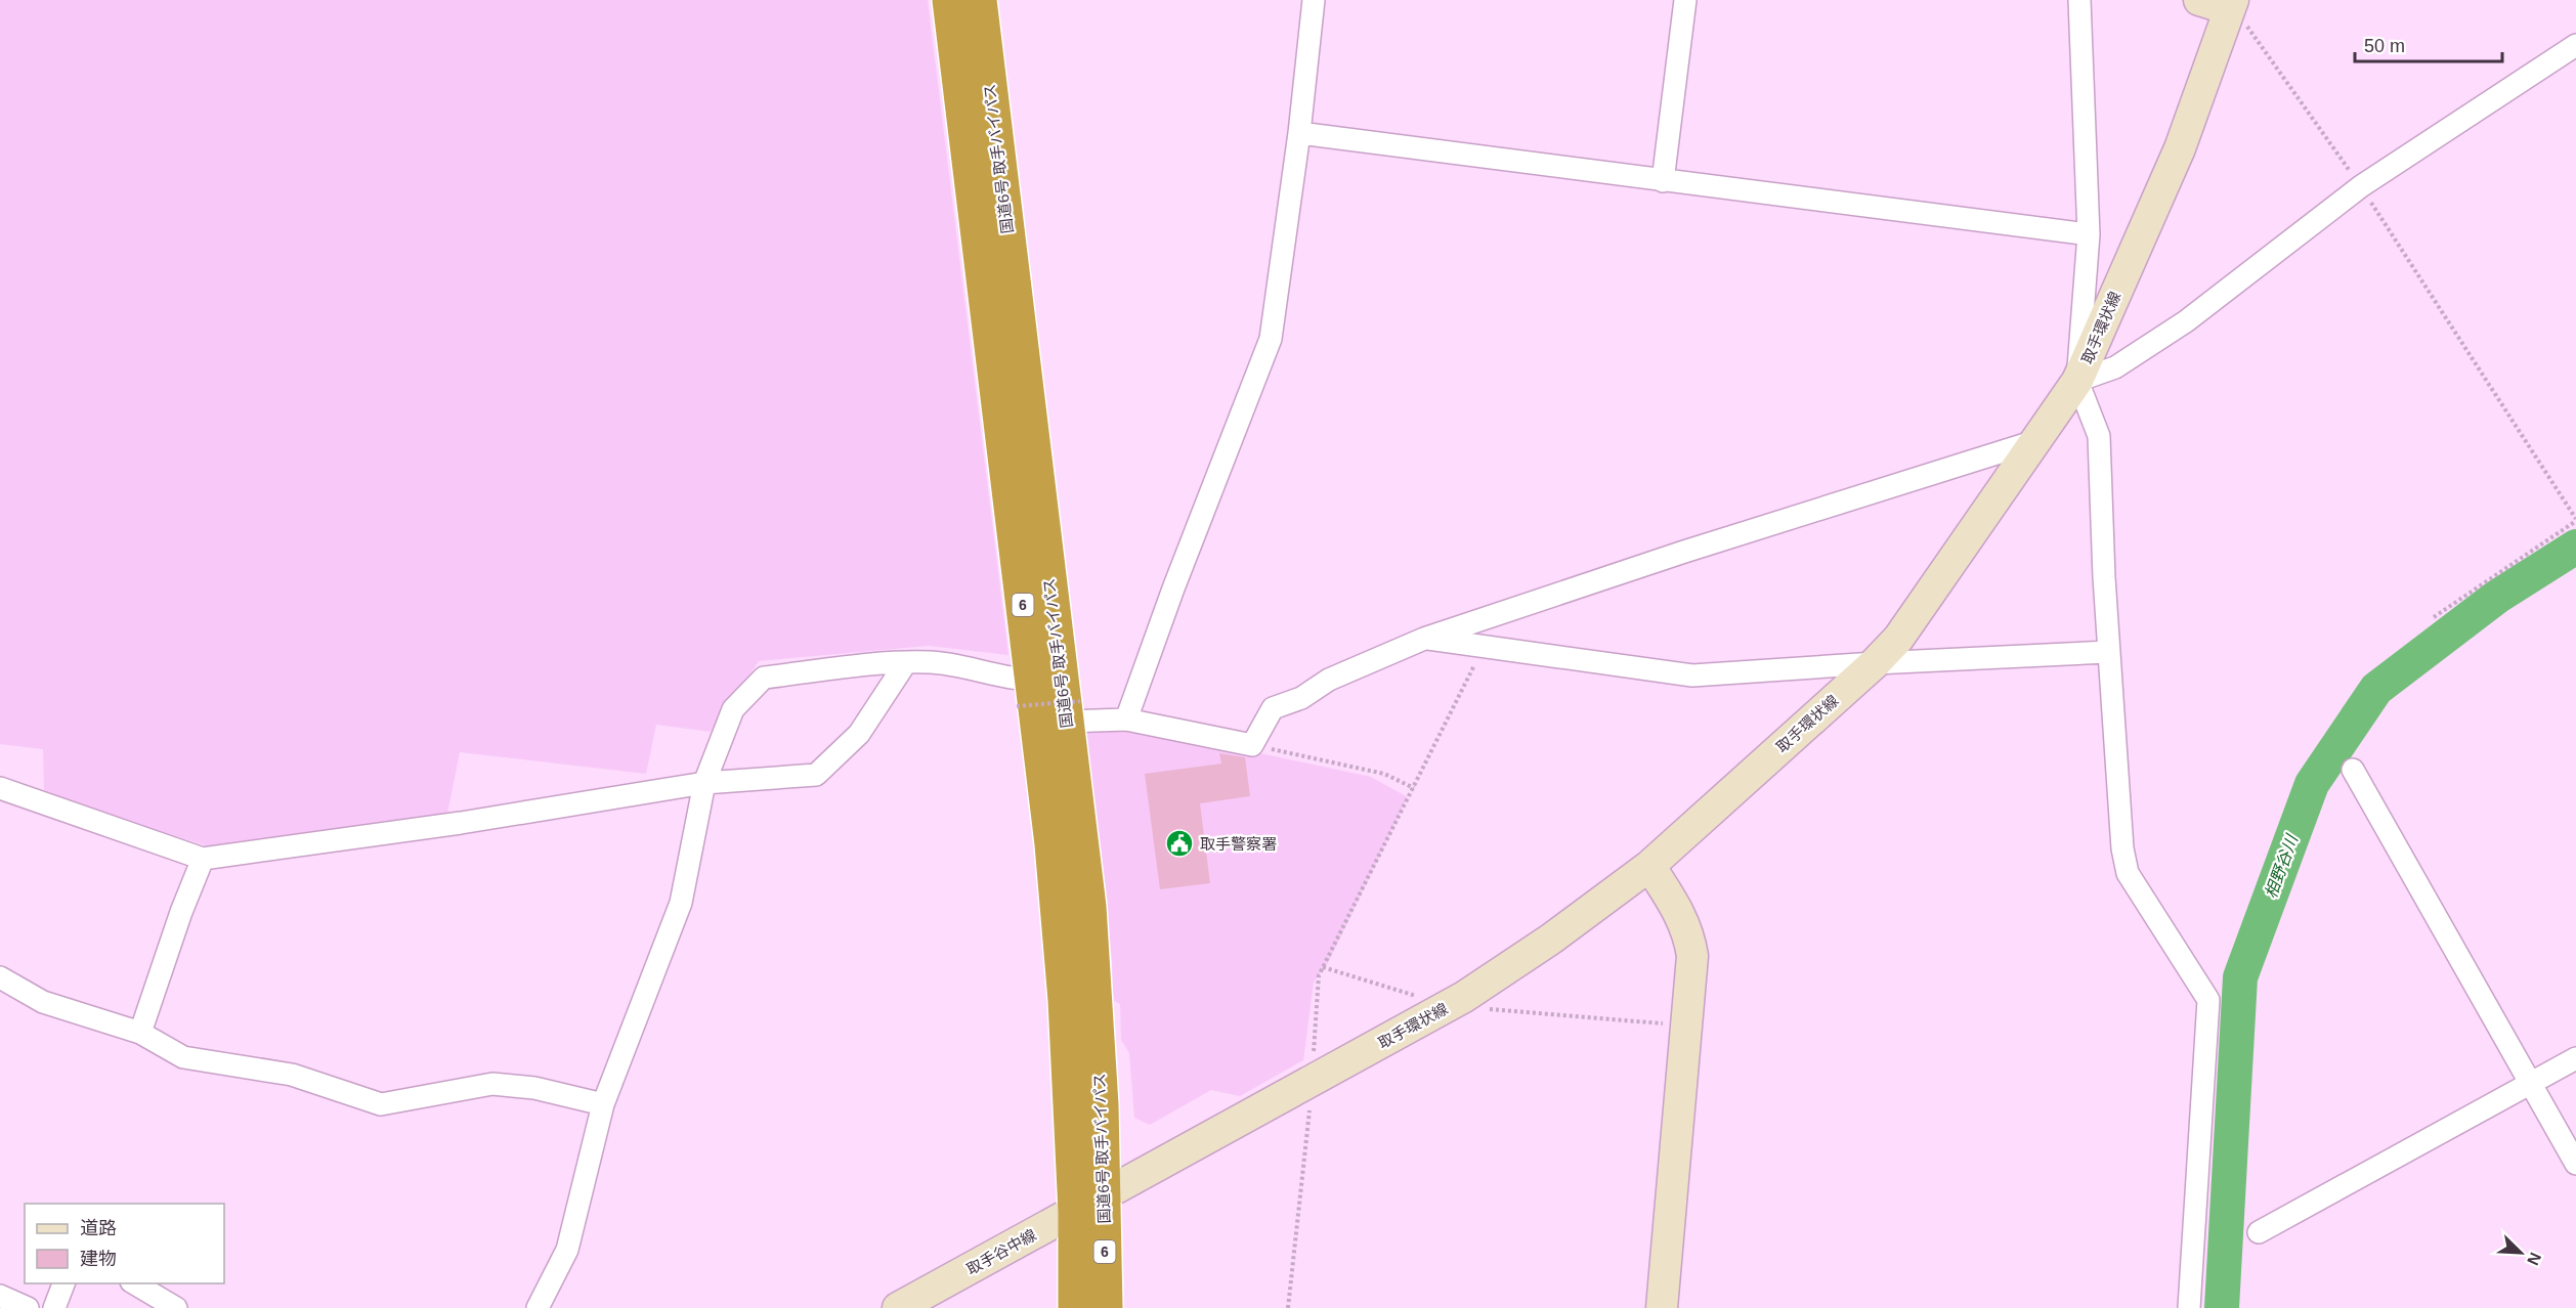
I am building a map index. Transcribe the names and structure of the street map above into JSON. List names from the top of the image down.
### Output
{
  "streets": {
    "highway": ["国道6号 取手バイパス", "6"],
    "street": ["取手環状線", "取手谷中線"]
  },
  "crossings": [
    ["国道6号 取手バイパス", "取手環状線"],
    ["国道6号 取手バイパス", "取手谷中線"],
    ["取手環状線", "取手谷中線"]
  ],
  "water": ["相野谷川"],
  "places": {
    "public building": ["取手警察署"]
  },
  "legend": ["道路", "建物"],
  "scale_bar": "50 m",
  "north": "bottom right"
}
